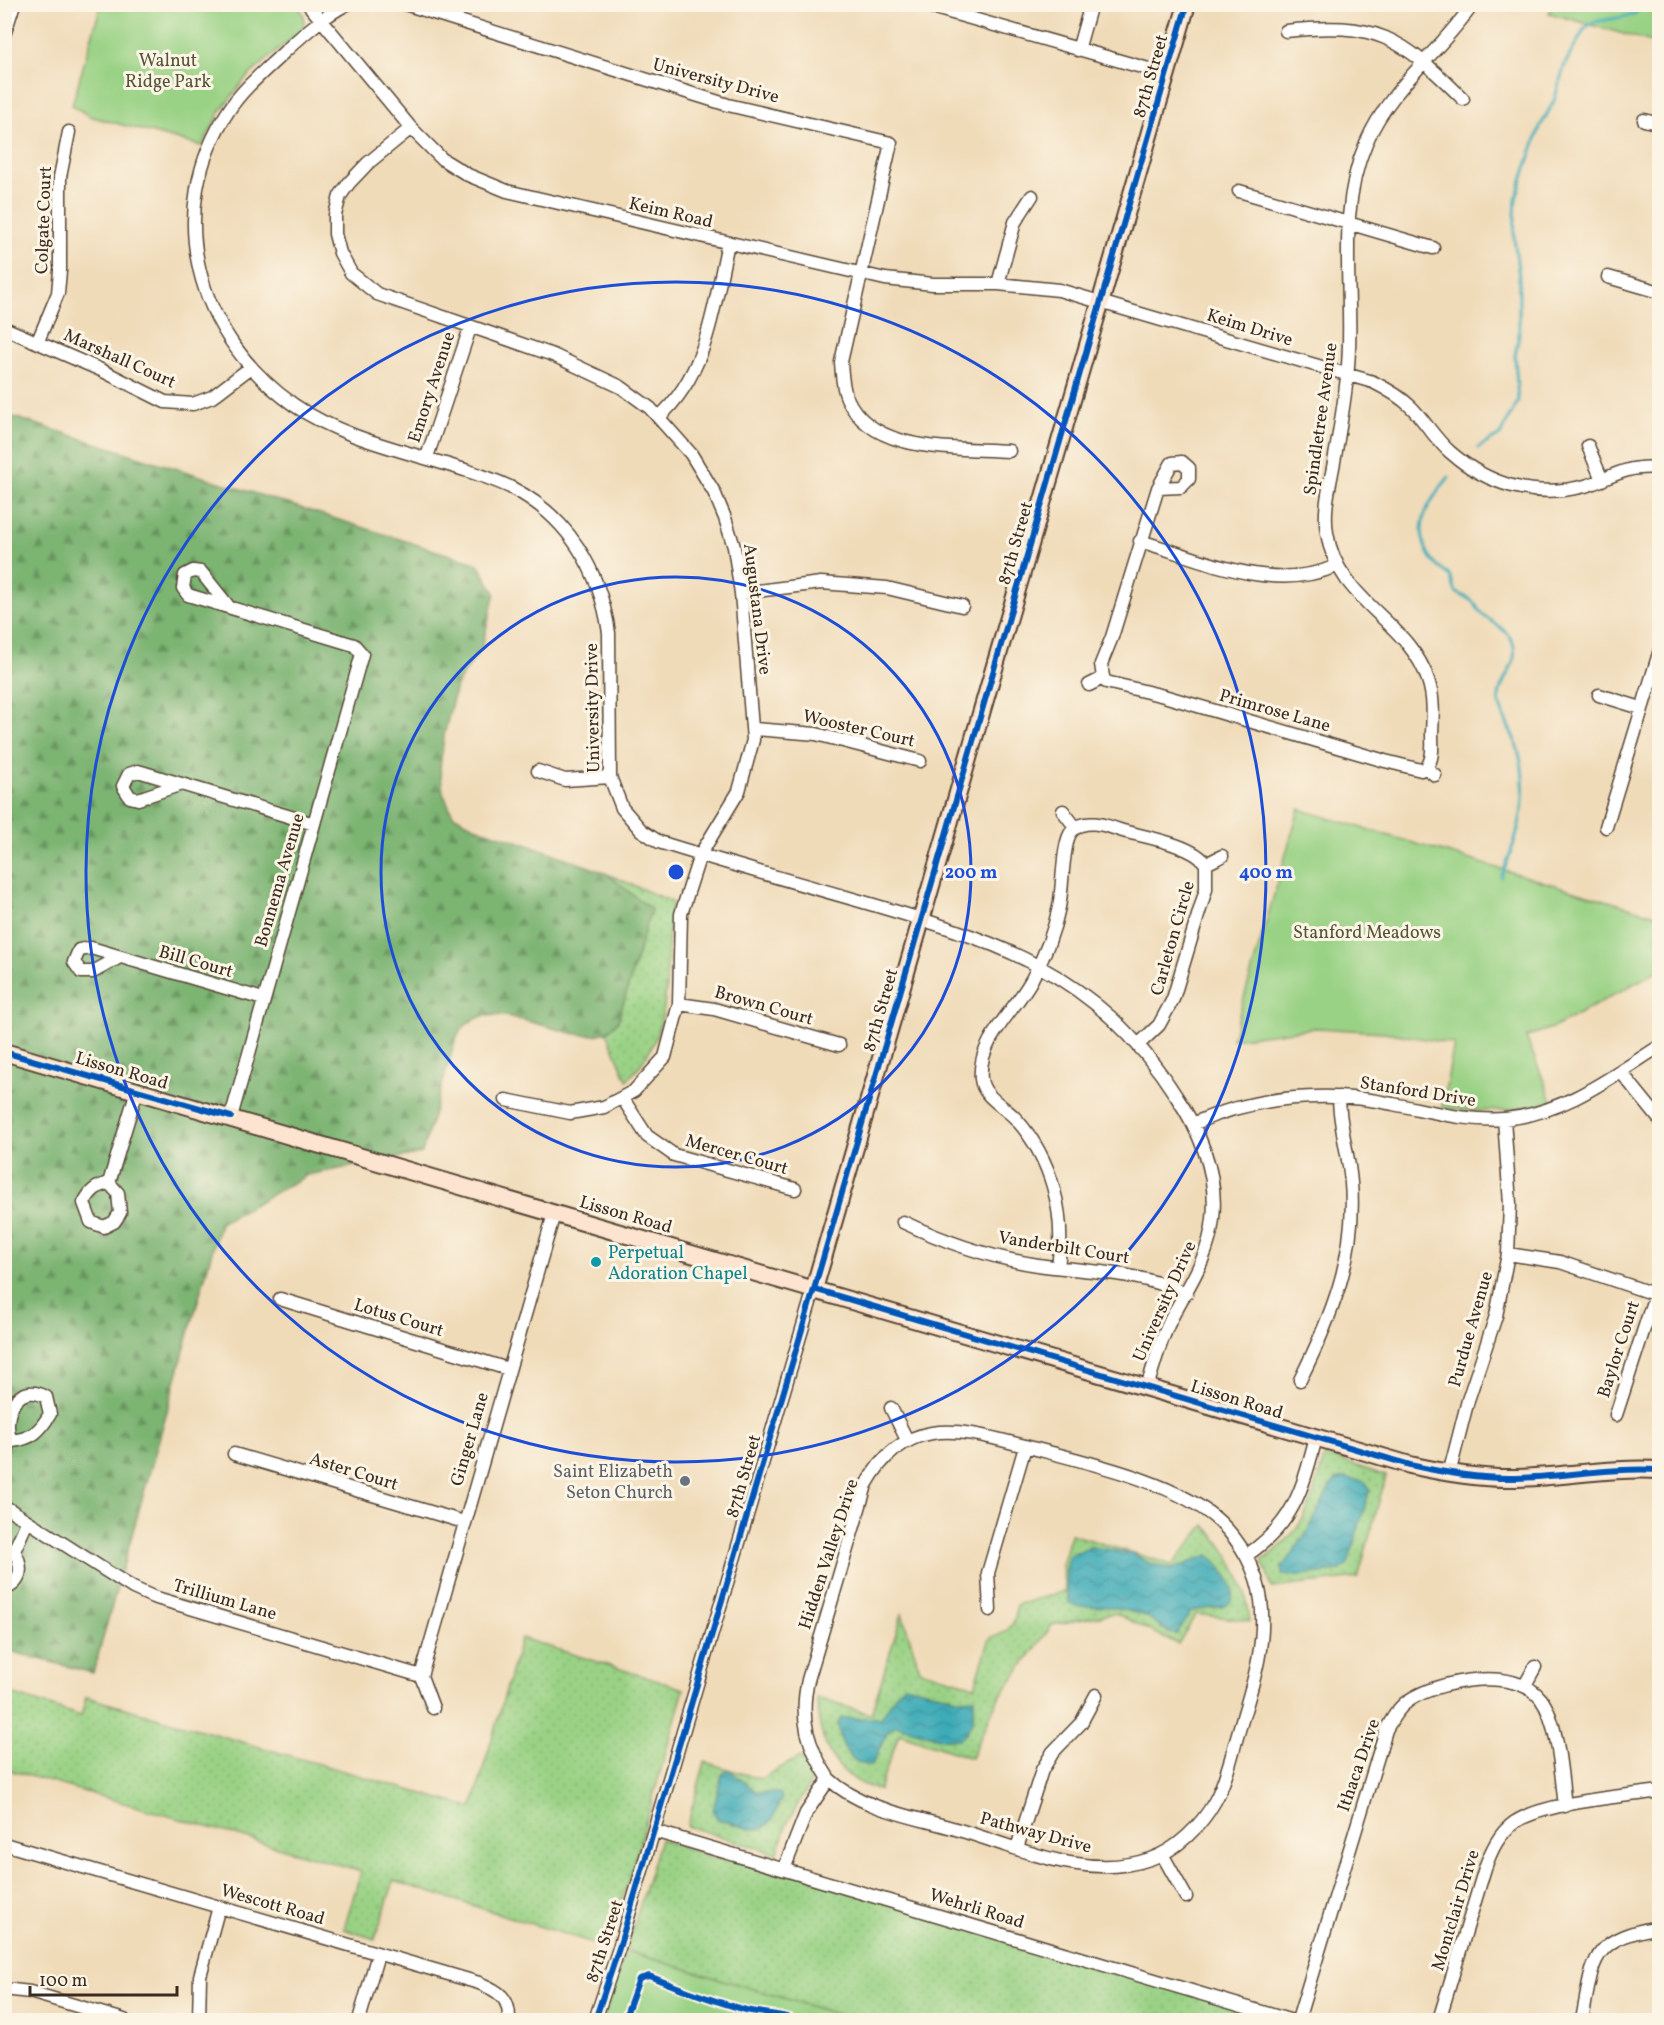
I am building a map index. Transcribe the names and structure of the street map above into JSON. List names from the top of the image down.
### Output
{
  "streets": {
    "street": [
      "87th Street",
      "University Drive",
      "Keim Road",
      "Colgate Court",
      "Keim Drive",
      "Marshall Court",
      "Emory Avenue",
      "Spindletree Avenue",
      "Augustana Drive",
      "Primrose Lane",
      "Wooster Court",
      "Bonnema Avenue",
      "Carleton Circle",
      "Bill Court",
      "Brown Court",
      "Lisson Road",
      "Stanford Drive",
      "Mercer Court",
      "Vanderbilt Court",
      "Lotus Court",
      "Purdue Avenue",
      "Baylor Court",
      "Ginger Lane",
      "Aster Court",
      "Hidden Valley Drive",
      "Trillium Lane",
      "Ithaca Drive",
      "Pathway Drive",
      "Wescott Road",
      "Wehrli Road",
      "Montclair Drive"
    ]
  },
  "crossings": [
    ["87th Street", "University Drive"],
    ["87th Street", "Keim Road"],
    ["87th Street", "Keim Drive"],
    ["87th Street", "Lisson Road"],
    ["87th Street", "Wehrli Road"],
    ["University Drive", "Keim Road"],
    ["University Drive", "Marshall Court"],
    ["University Drive", "Emory Avenue"],
    ["University Drive", "Augustana Drive"],
    ["University Drive", "Carleton Circle"],
    ["University Drive", "Lisson Road"],
    ["University Drive", "Stanford Drive"],
    ["University Drive", "Vanderbilt Court"],
    ["Keim Road", "Keim Drive"],
    ["Keim Road", "Augustana Drive"],
    ["Colgate Court", "Marshall Court"],
    ["Keim Drive", "Spindletree Avenue"],
    ["Emory Avenue", "Augustana Drive"],
    ["Spindletree Avenue", "Primrose Lane"],
    ["Augustana Drive", "Wooster Court"],
    ["Augustana Drive", "Brown Court"],
    ["Augustana Drive", "Mercer Court"],
    ["Bonnema Avenue", "Bill Court"],
    ["Bonnema Avenue", "Lisson Road"],
    ["Lisson Road", "Purdue Avenue"],
    ["Lisson Road", "Ginger Lane"],
    ["Stanford Drive", "Purdue Avenue"],
    ["Lotus Court", "Ginger Lane"],
    ["Ginger Lane", "Aster Court"],
    ["Ginger Lane", "Trillium Lane"],
    ["Hidden Valley Drive", "Pathway Drive"]
  ],
  "parks": ["Walnut Ridge Park", "Stanford Meadows"],
  "places": ["Perpetual Adoration Chapel", "Saint Elizabeth Seton Church"],
  "scale_bar": "100 m",
  "rings": ["200 m", "400 m"]
}
